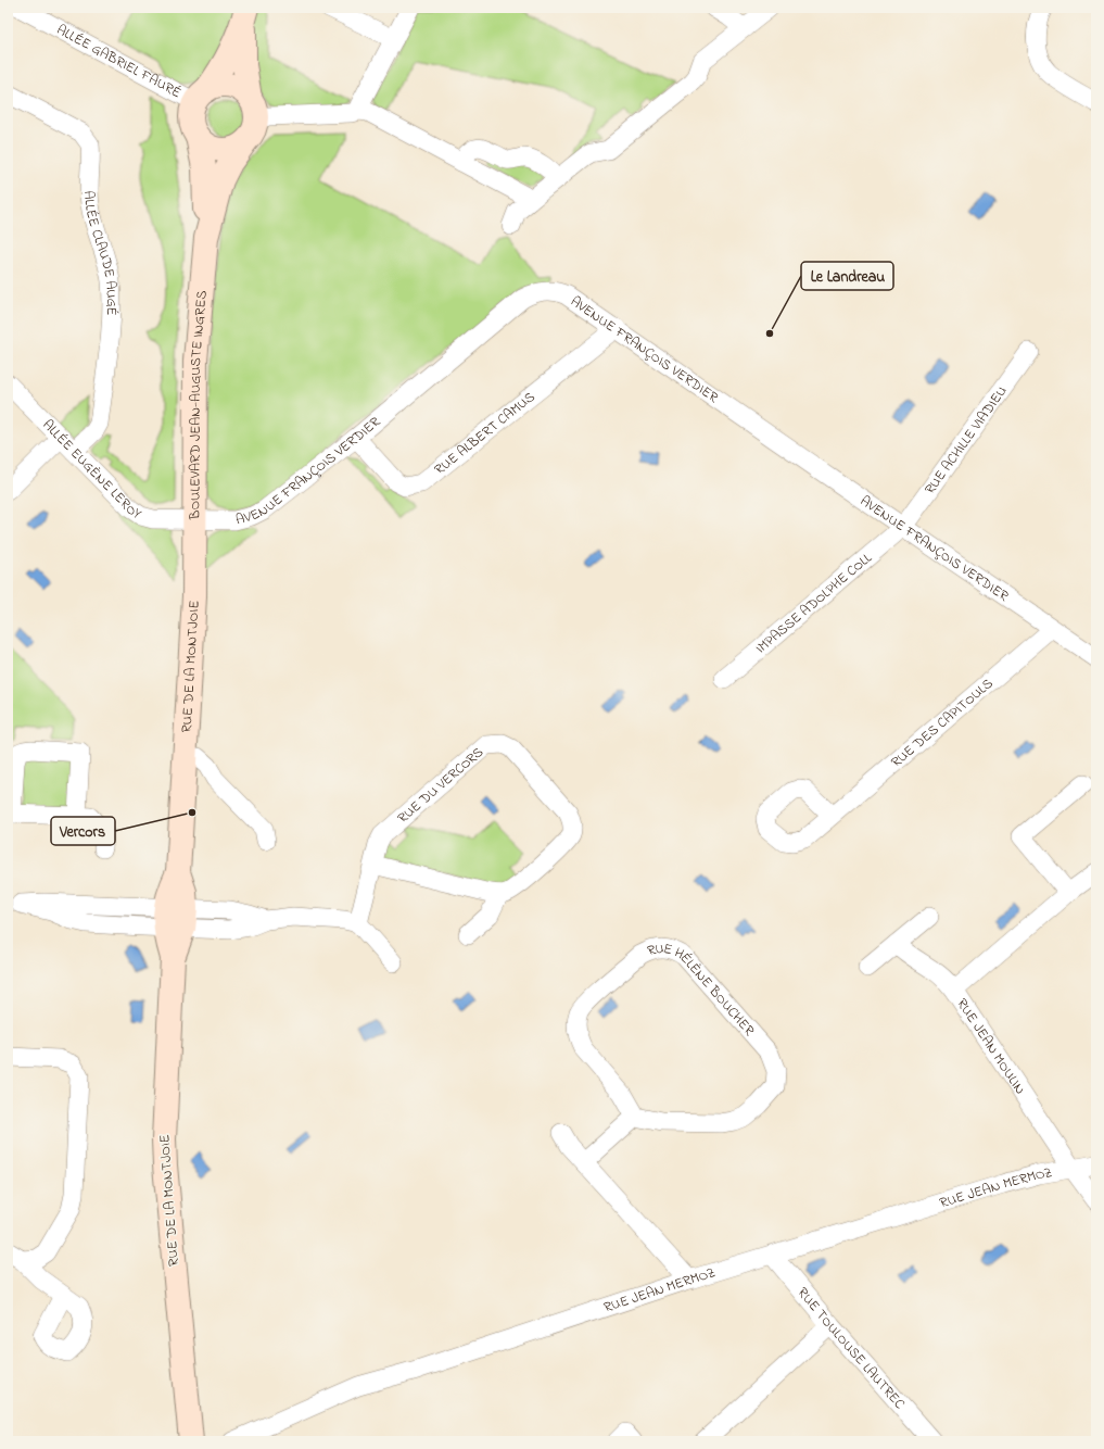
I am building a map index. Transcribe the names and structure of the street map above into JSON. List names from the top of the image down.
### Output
{
  "streets": {
    "main road": ["BOULEVARD JEAN-AUGUSTE INGRES", "RUE DE LA MONTJOIE"],
    "street": [
      "ALLÉE GABRIEL FAURÉ",
      "ALLÉE CLAUDE AUGÉ",
      "AVENUE FRANÇOIS VERDIER",
      "RUE ALBERT CAMUS",
      "RUE ACHILLE VIADIEU",
      "ALLÉE EUGÈNE LEROY",
      "IMPASSE ADOLPHE COLL",
      "RUE DES CAPITOULS",
      "RUE DU VERCORS",
      "RUE HÉLÈNE BOUCHER",
      "RUE JEAN MOULIN",
      "RUE JEAN MERMOZ",
      "RUE TOULOUSE LAUTREC"
    ]
  },
  "crossings": [
    ["ALLÉE GABRIEL FAURÉ", "BOULEVARD JEAN-AUGUSTE INGRES"],
    ["ALLÉE CLAUDE AUGÉ", "ALLÉE EUGÈNE LEROY"],
    ["AVENUE FRANÇOIS VERDIER", "BOULEVARD JEAN-AUGUSTE INGRES"],
    ["AVENUE FRANÇOIS VERDIER", "RUE ALBERT CAMUS"],
    ["AVENUE FRANÇOIS VERDIER", "RUE ACHILLE VIADIEU"],
    ["AVENUE FRANÇOIS VERDIER", "ALLÉE EUGÈNE LEROY"],
    ["AVENUE FRANÇOIS VERDIER", "IMPASSE ADOLPHE COLL"],
    ["AVENUE FRANÇOIS VERDIER", "RUE DES CAPITOULS"],
    ["BOULEVARD JEAN-AUGUSTE INGRES", "ALLÉE EUGÈNE LEROY"],
    ["BOULEVARD JEAN-AUGUSTE INGRES", "RUE DE LA MONTJOIE"],
    ["RUE ACHILLE VIADIEU", "IMPASSE ADOLPHE COLL"],
    ["RUE JEAN MOULIN", "RUE JEAN MERMOZ"],
    ["RUE JEAN MERMOZ", "RUE TOULOUSE LAUTREC"]
  ],
  "places": ["Le Landreau", "Vercors"]
}
